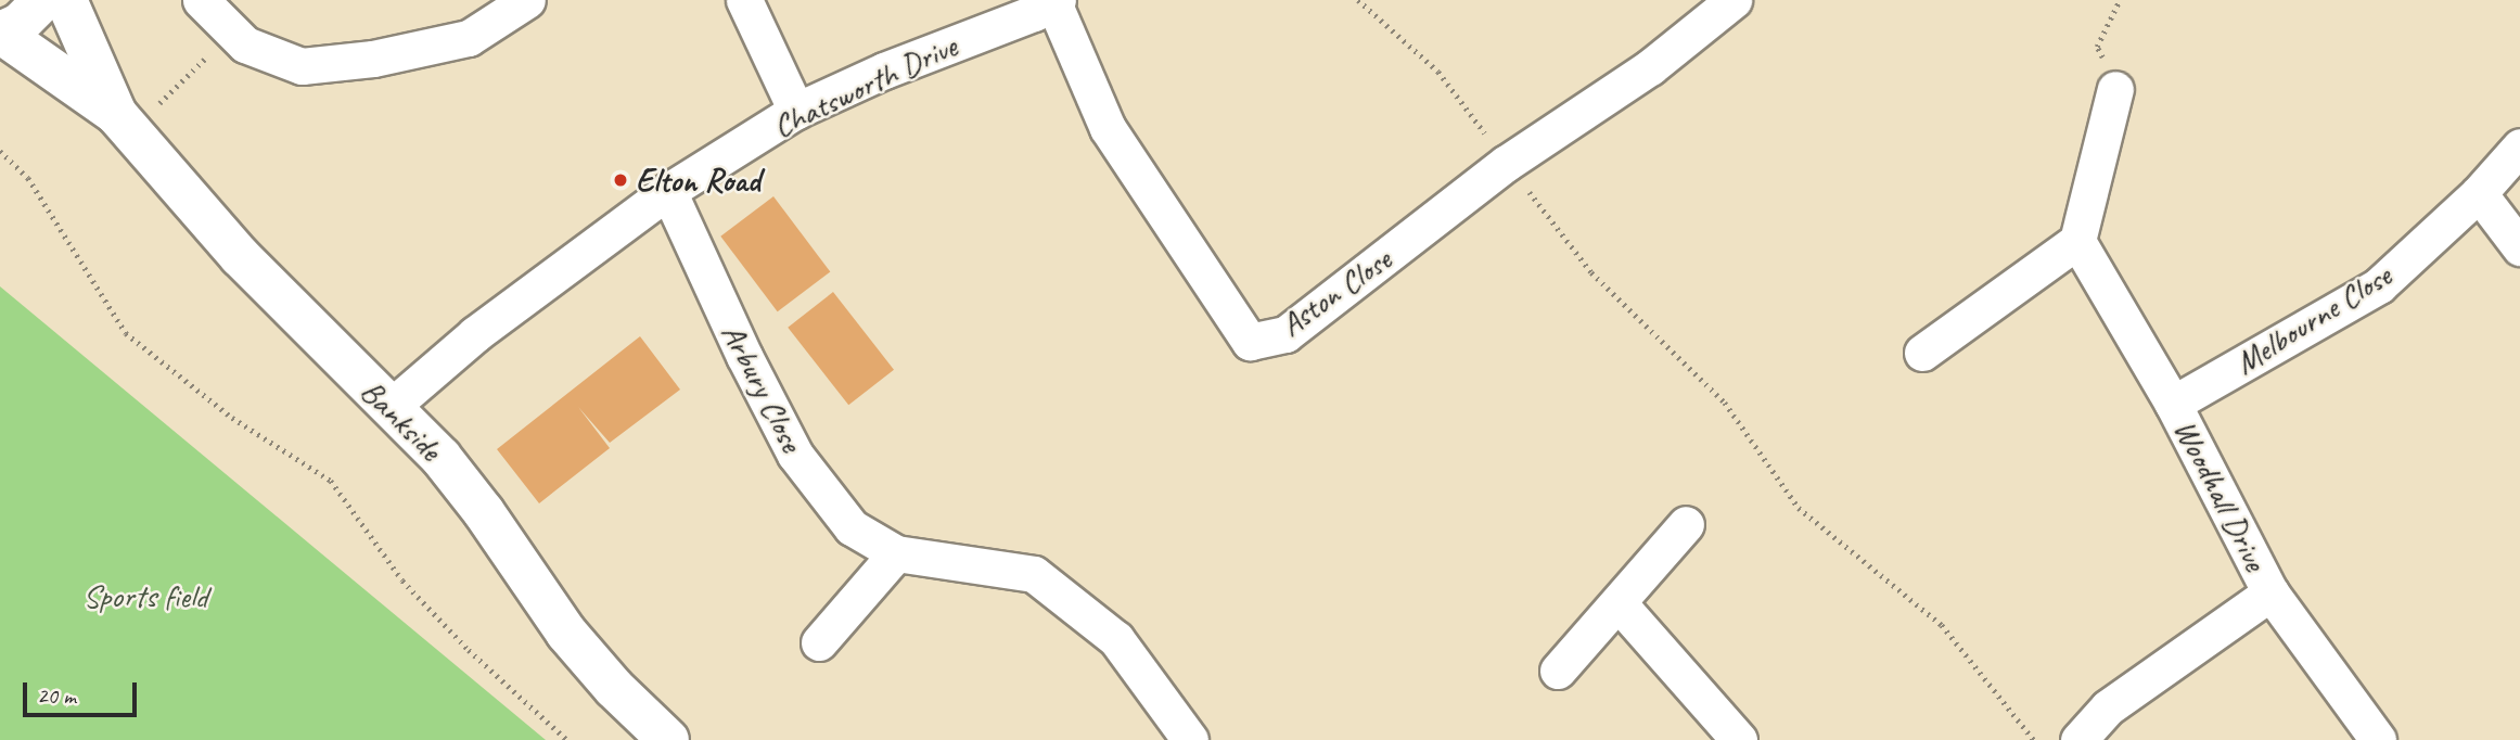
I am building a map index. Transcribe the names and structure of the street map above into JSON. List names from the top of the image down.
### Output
{
  "streets": {
    "street": [
      "Chatsworth Drive",
      "Aston Close",
      "Melbourne Close",
      "Arbury Close",
      "Bankside",
      "Woodhall Drive"
    ]
  },
  "crossings": [
    ["Chatsworth Drive", "Aston Close"],
    ["Chatsworth Drive", "Arbury Close"],
    ["Chatsworth Drive", "Bankside"],
    ["Melbourne Close", "Woodhall Drive"]
  ],
  "parks": ["Sports field"],
  "places": ["Elton Road"],
  "scale_bar": "20 m"
}
